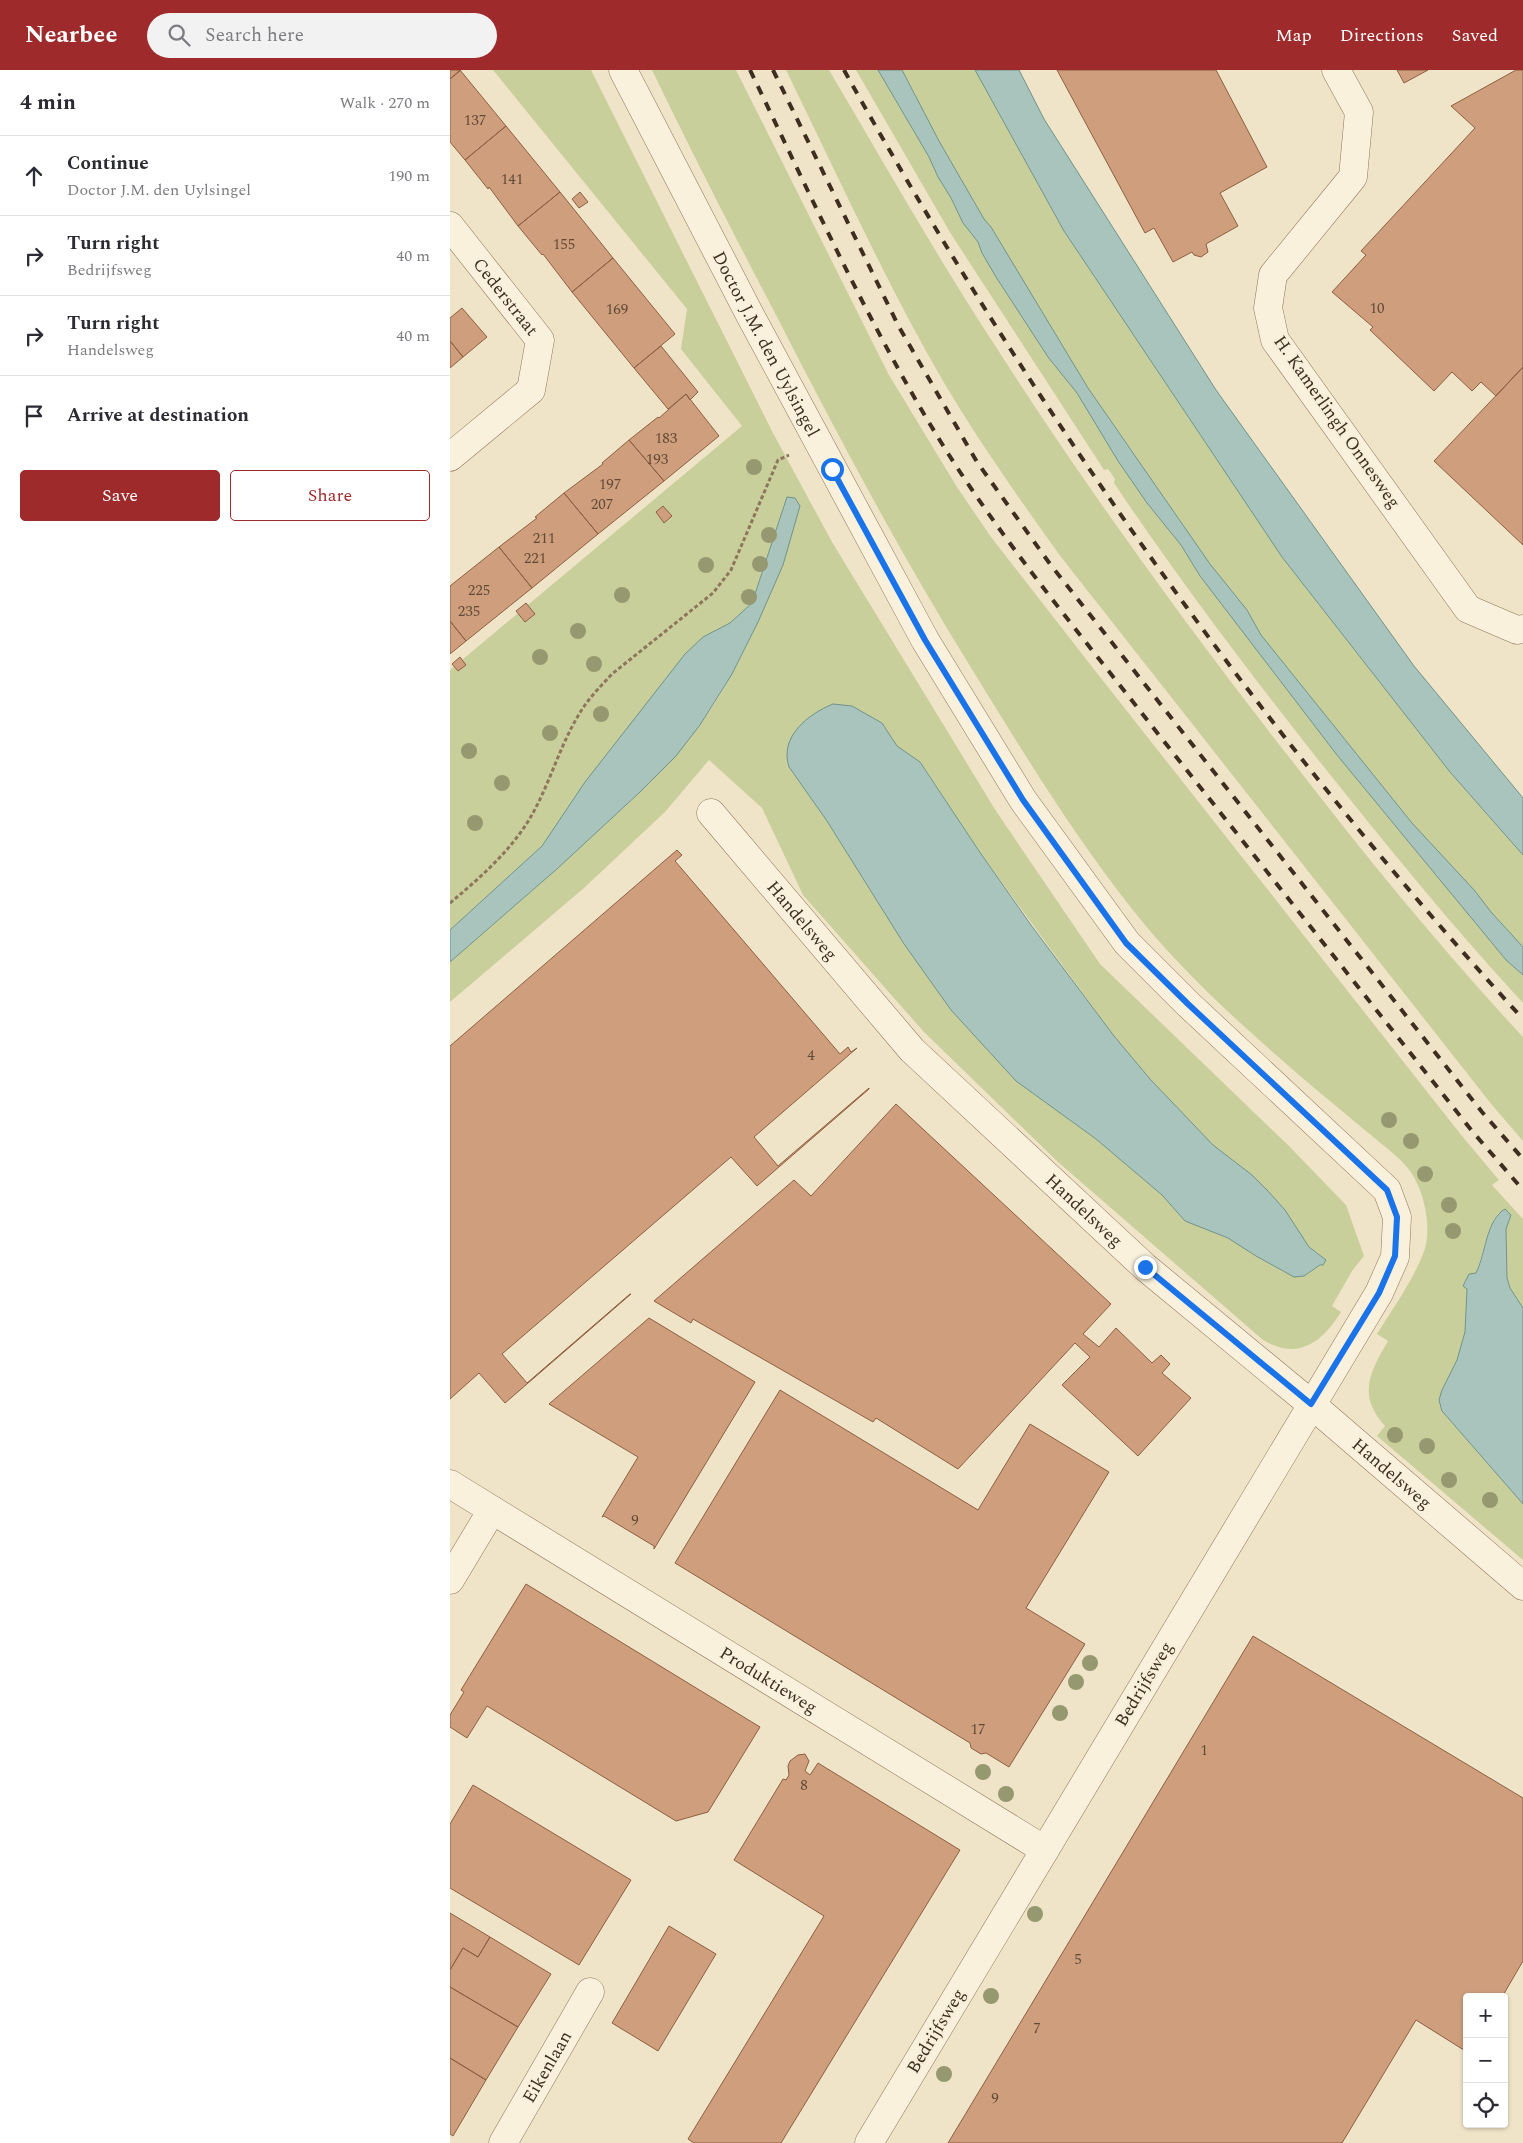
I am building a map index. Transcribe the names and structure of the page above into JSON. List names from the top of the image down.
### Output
{
  "streets": {
    "street": [
      "Cederstraat",
      "Doctor J.M. den Uylsingel",
      "H. Kamerlingh Onnesweg",
      "Handelsweg",
      "Produktieweg",
      "Bedrijfsweg",
      "Eikenlaan"
    ]
  },
  "crossings": [
    ["Doctor J.M. den Uylsingel", "Bedrijfsweg"],
    ["Handelsweg", "Bedrijfsweg"],
    ["Produktieweg", "Bedrijfsweg"]
  ],
  "house_numbers": [
    "137",
    "141",
    "155",
    "10",
    "169",
    "183",
    "193",
    "197",
    "207",
    "211",
    "221",
    "225",
    "235",
    "4",
    "9",
    "17",
    "1",
    "8",
    "5",
    "7",
    "9"
  ],
  "page": {
    "header": "Nearbee",
    "search": "Search here",
    "nav": ["Map", "Directions", "Saved"],
    "heading": ["4 min", "Walk · 270 m"],
    "list": [
      ["Continue", "Doctor J.M. den Uylsingel", "190 m"],
      ["Turn right", "Bedrijfsweg", "40 m"],
      ["Turn right", "Handelsweg", "40 m"],
      "Arrive at destination"
    ],
    "buttons": ["Save", "Share"],
    "map_buttons": ["+", "−"]
  }
}
